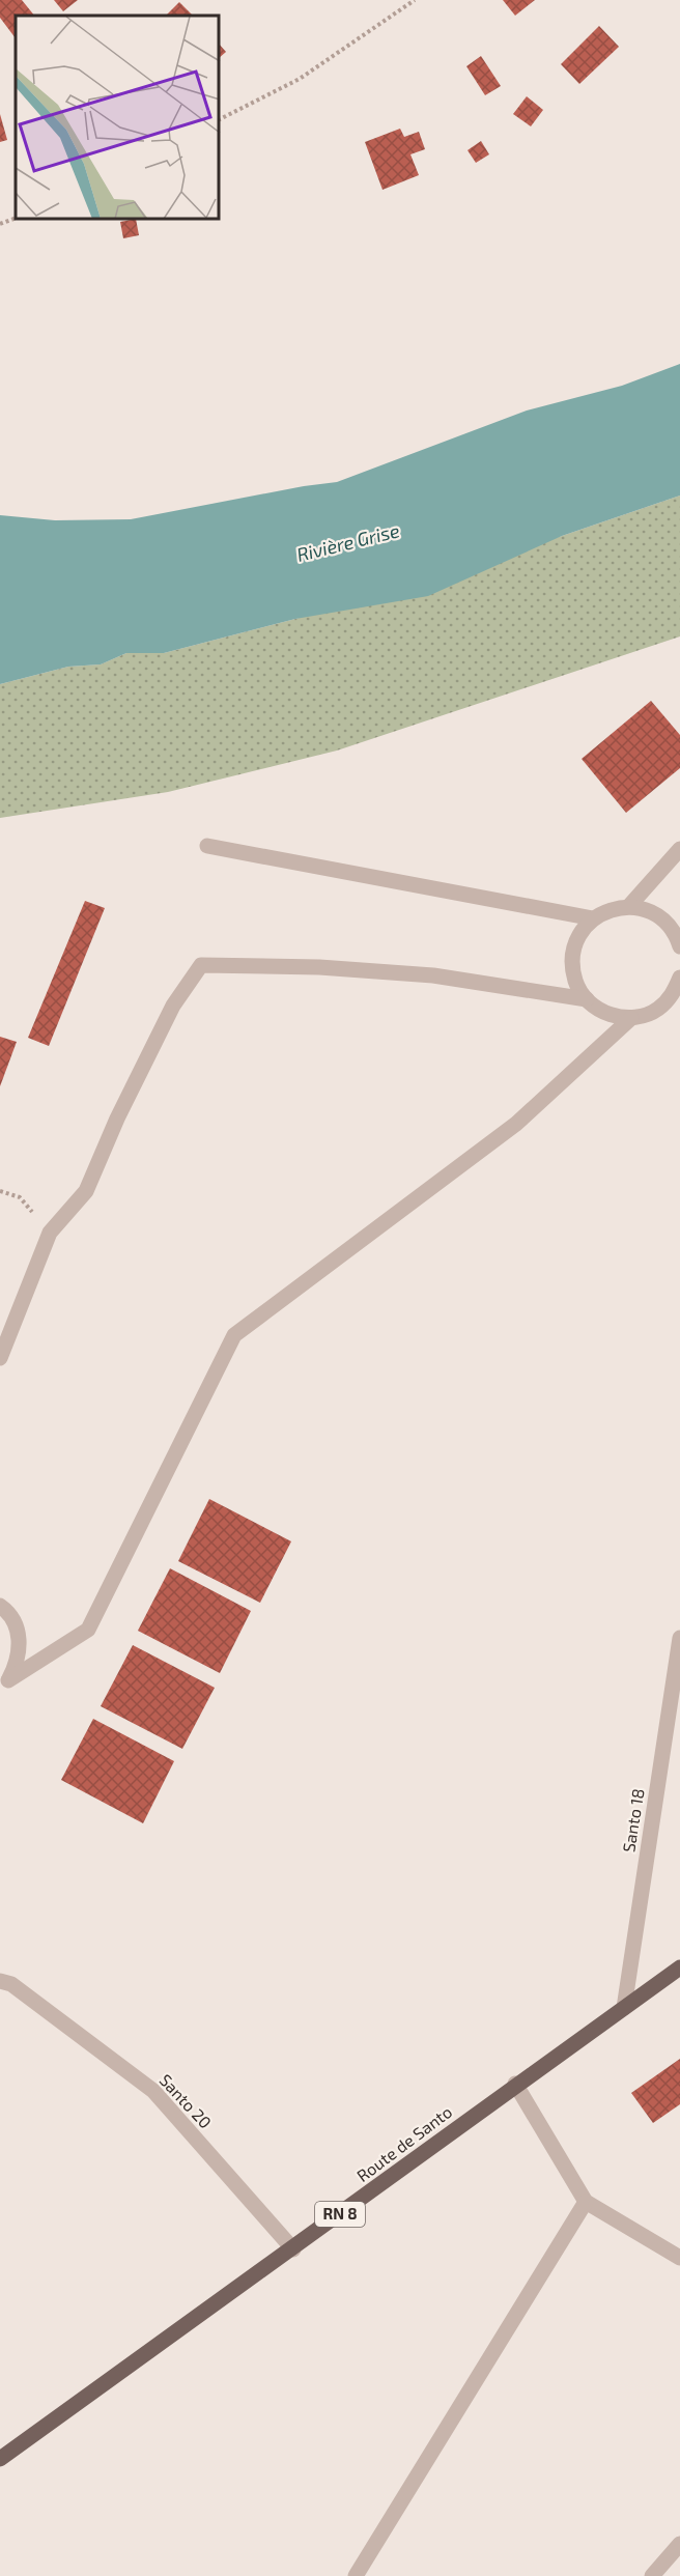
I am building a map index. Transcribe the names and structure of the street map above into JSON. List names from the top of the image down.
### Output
{
  "streets": {
    "main road": ["Route de Santo", "RN 8"],
    "street": ["Santo 18", "Santo 20"]
  },
  "crossings": [
    ["Santo 18", "Route de Santo"],
    ["Santo 20", "Route de Santo"]
  ],
  "water": ["Rivière Grise"]
}
